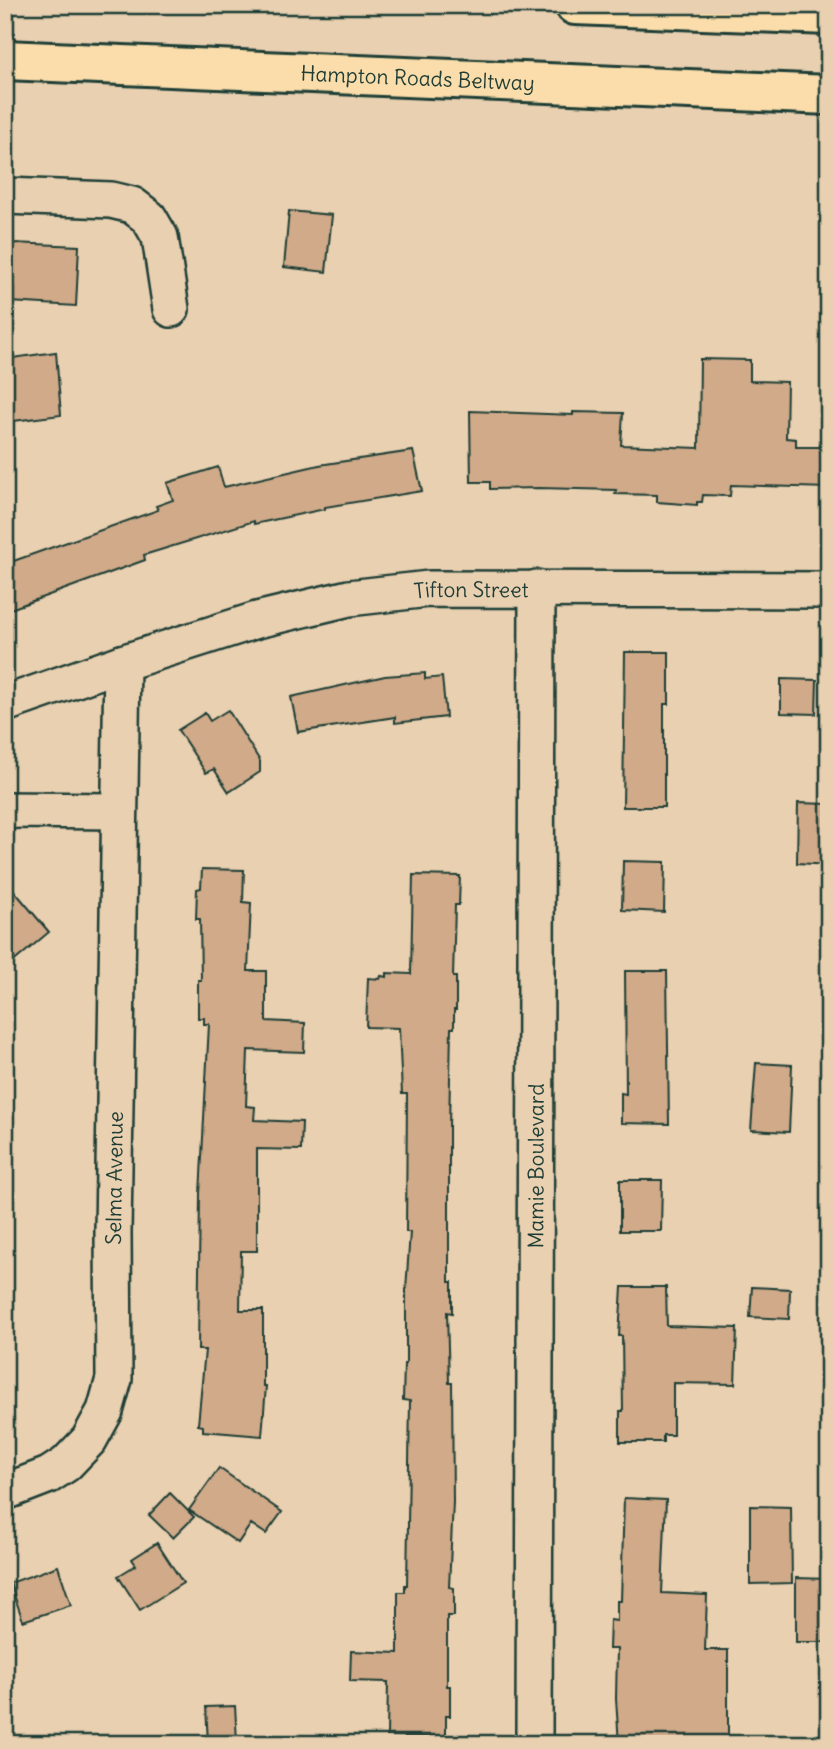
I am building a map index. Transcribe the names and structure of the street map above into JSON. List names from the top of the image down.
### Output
{
  "streets": {
    "highway": ["Hampton Roads Beltway"],
    "street": ["Tifton Street", "Mamie Boulevard", "Selma Avenue"]
  },
  "crossings": [
    ["Tifton Street", "Mamie Boulevard"]
  ]
}
